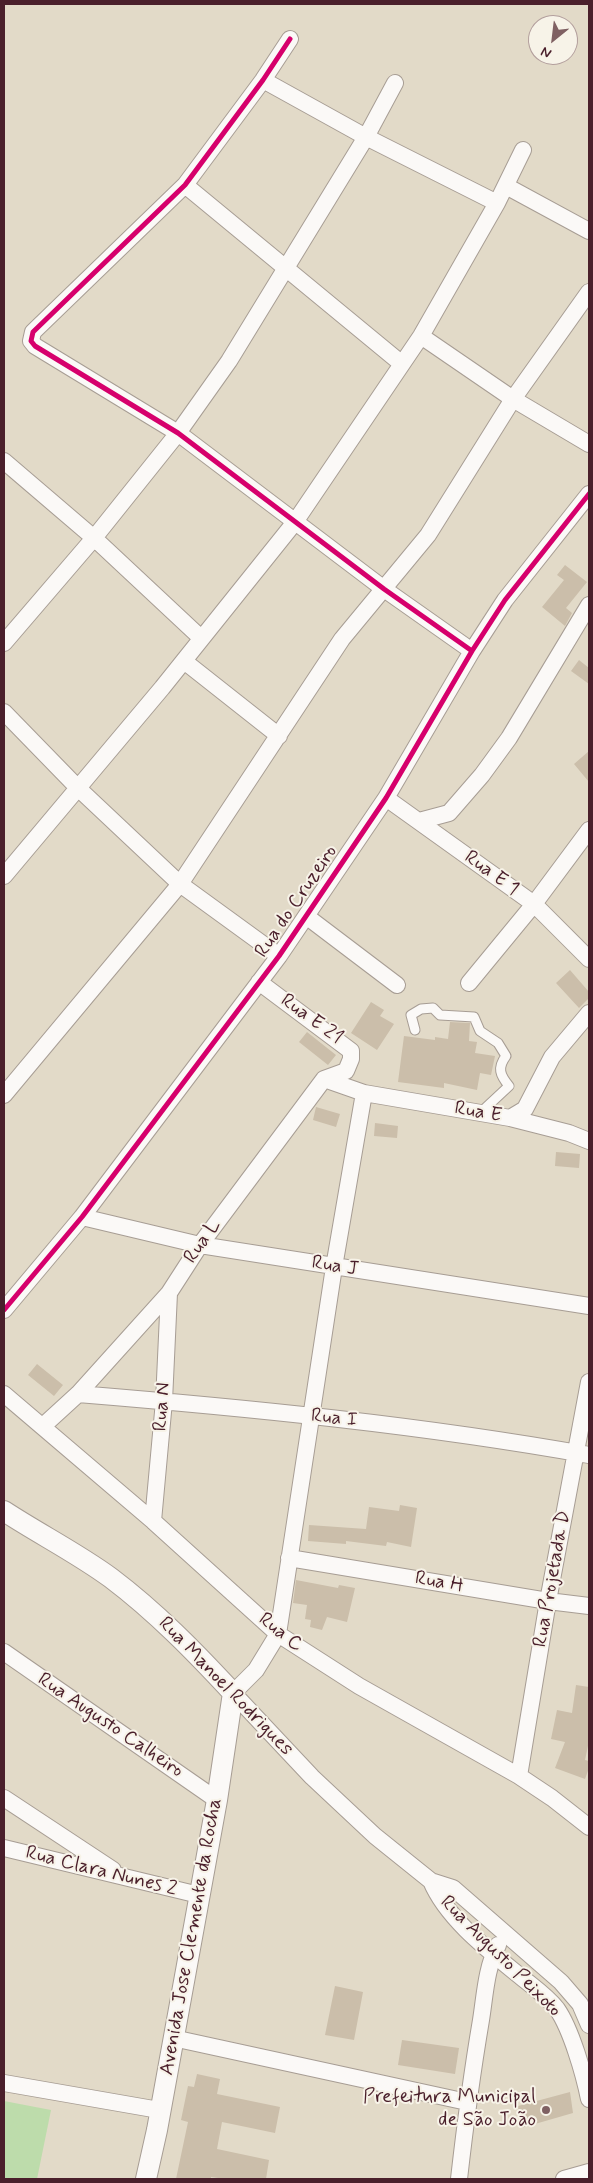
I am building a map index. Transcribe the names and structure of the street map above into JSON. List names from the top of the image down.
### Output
{
  "streets": {
    "street": [
      "Rua E 1",
      "Rua do Cruzeiro",
      "Rua E 21",
      "Rua E",
      "Rua L",
      "Rua J",
      "Rua N",
      "Rua I",
      "Rua Projetada D",
      "Rua H",
      "Rua C",
      "Rua Manoel Rodrigues",
      "Rua Augusto Calheiro",
      "Rua Clara Nunes 2",
      "Avenida Jose Clemente da Rocha",
      "Rua Augusto Peixoto"
    ]
  },
  "crossings": [
    ["Rua E 1", "Rua do Cruzeiro"],
    ["Rua do Cruzeiro", "Rua E 21"],
    ["Rua do Cruzeiro", "Rua J"],
    ["Rua E 21", "Rua L"],
    ["Rua L", "Rua J"],
    ["Rua L", "Rua N"],
    ["Rua L", "Rua I"],
    ["Rua L", "Rua C"],
    ["Rua N", "Rua I"],
    ["Rua N", "Rua C"],
    ["Rua I", "Rua Projetada D"],
    ["Rua Projetada D", "Rua H"],
    ["Rua Projetada D", "Rua C"],
    ["Rua Manoel Rodrigues", "Avenida Jose Clemente da Rocha"],
    ["Rua Manoel Rodrigues", "Rua Augusto Peixoto"],
    ["Rua Augusto Calheiro", "Avenida Jose Clemente da Rocha"],
    ["Rua Clara Nunes 2", "Avenida Jose Clemente da Rocha"]
  ],
  "places": ["Prefeitura Municipal de São João"],
  "north": "bottom left"
}
